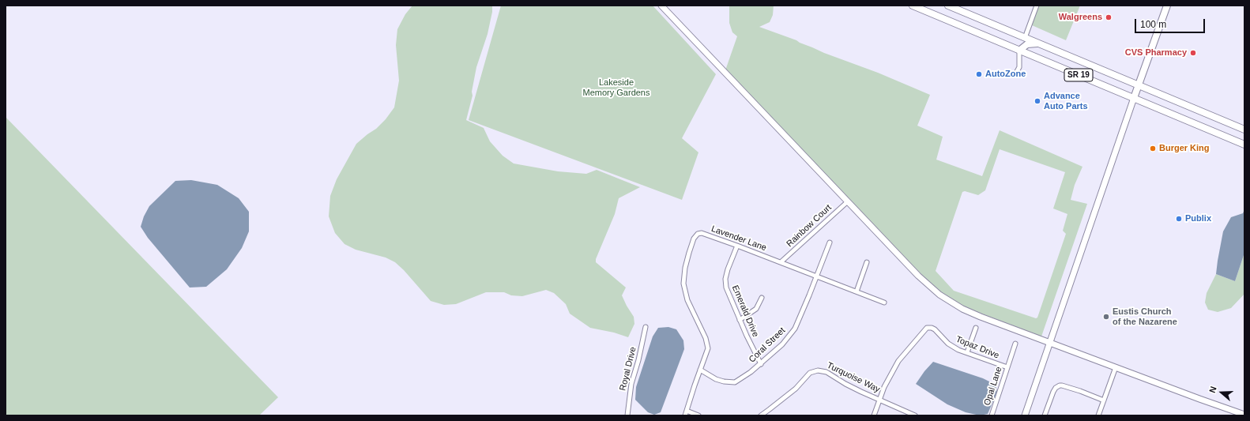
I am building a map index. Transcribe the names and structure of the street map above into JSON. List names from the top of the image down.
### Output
{
  "streets": {
    "main road": ["SR 19"],
    "street": [
      "Rainbow Court",
      "Lavender Lane",
      "Emerald Drive",
      "Coral Street",
      "Topaz Drive",
      "Royal Drive",
      "Turquoise Way",
      "Opal Lane"
    ]
  },
  "crossings": [
    ["Rainbow Court", "Lavender Lane"],
    ["Lavender Lane", "Emerald Drive"],
    ["Lavender Lane", "Coral Street"],
    ["Emerald Drive", "Coral Street"],
    ["Topaz Drive", "Turquoise Way"],
    ["Topaz Drive", "Opal Lane"]
  ],
  "parks": ["Lakeside Memory Gardens"],
  "places": [
    "Walgreens",
    "CVS Pharmacy",
    "AutoZone",
    "Advance Auto Parts",
    "Burger King",
    "Publix",
    "Eustis Church of the Nazarene"
  ],
  "scale_bar": "100 m",
  "north": "left"
}
